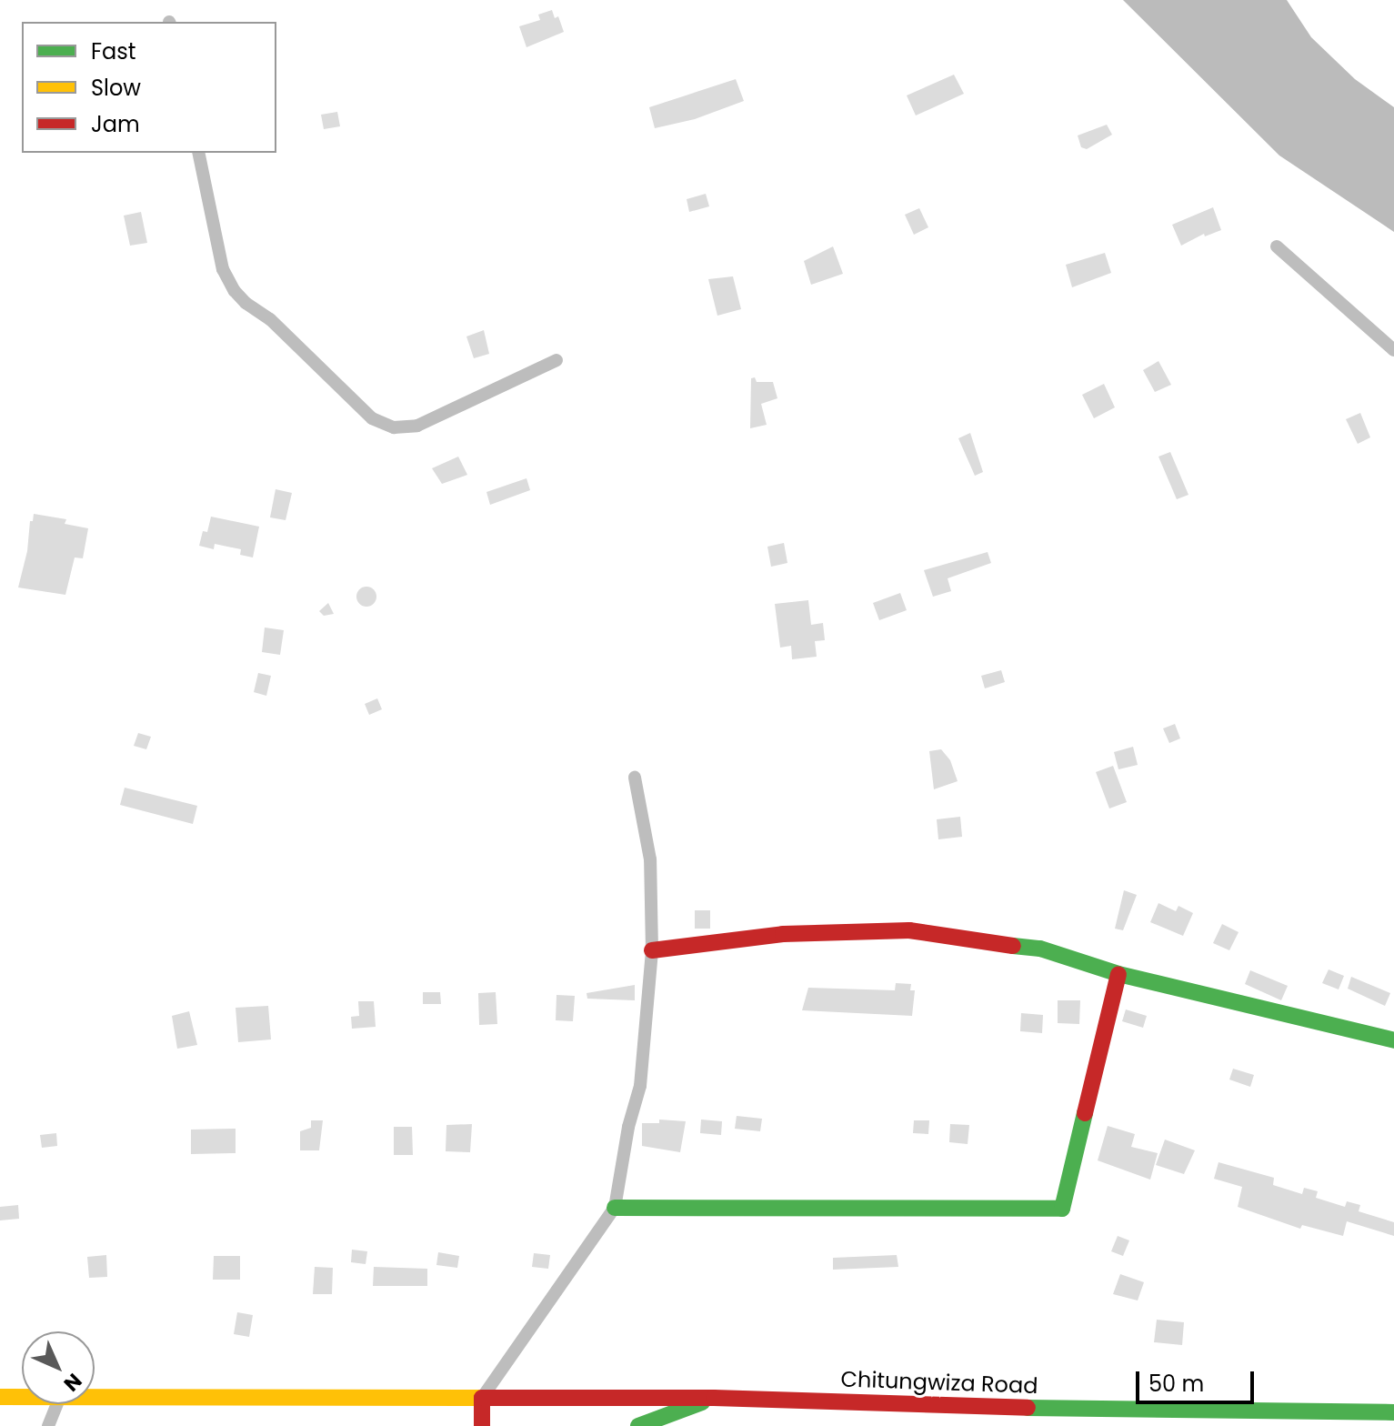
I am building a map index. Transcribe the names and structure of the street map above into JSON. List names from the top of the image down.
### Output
{
  "streets": {
    "main road": ["Chitungwiza Road"]
  },
  "legend": ["Fast", "Slow", "Jam"],
  "scale_bar": "50 m",
  "north": "bottom right"
}
